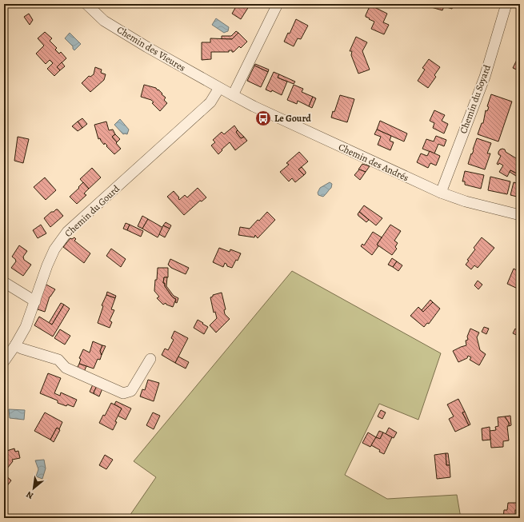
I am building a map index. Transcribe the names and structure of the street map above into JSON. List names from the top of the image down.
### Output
{
  "streets": {
    "street": [
      "Chemin des Vieures",
      "Chemin du Soyard",
      "Chemin des Andrés",
      "Chemin du Gourd"
    ]
  },
  "crossings": [
    ["Chemin des Vieures", "Chemin des Andrés"],
    ["Chemin des Vieures", "Chemin du Gourd"],
    ["Chemin du Soyard", "Chemin des Andrés"],
    ["Chemin des Andrés", "Chemin du Gourd"]
  ],
  "places": {
    "bus stop": ["Le Gourd"]
  },
  "north": "bottom left"
}
